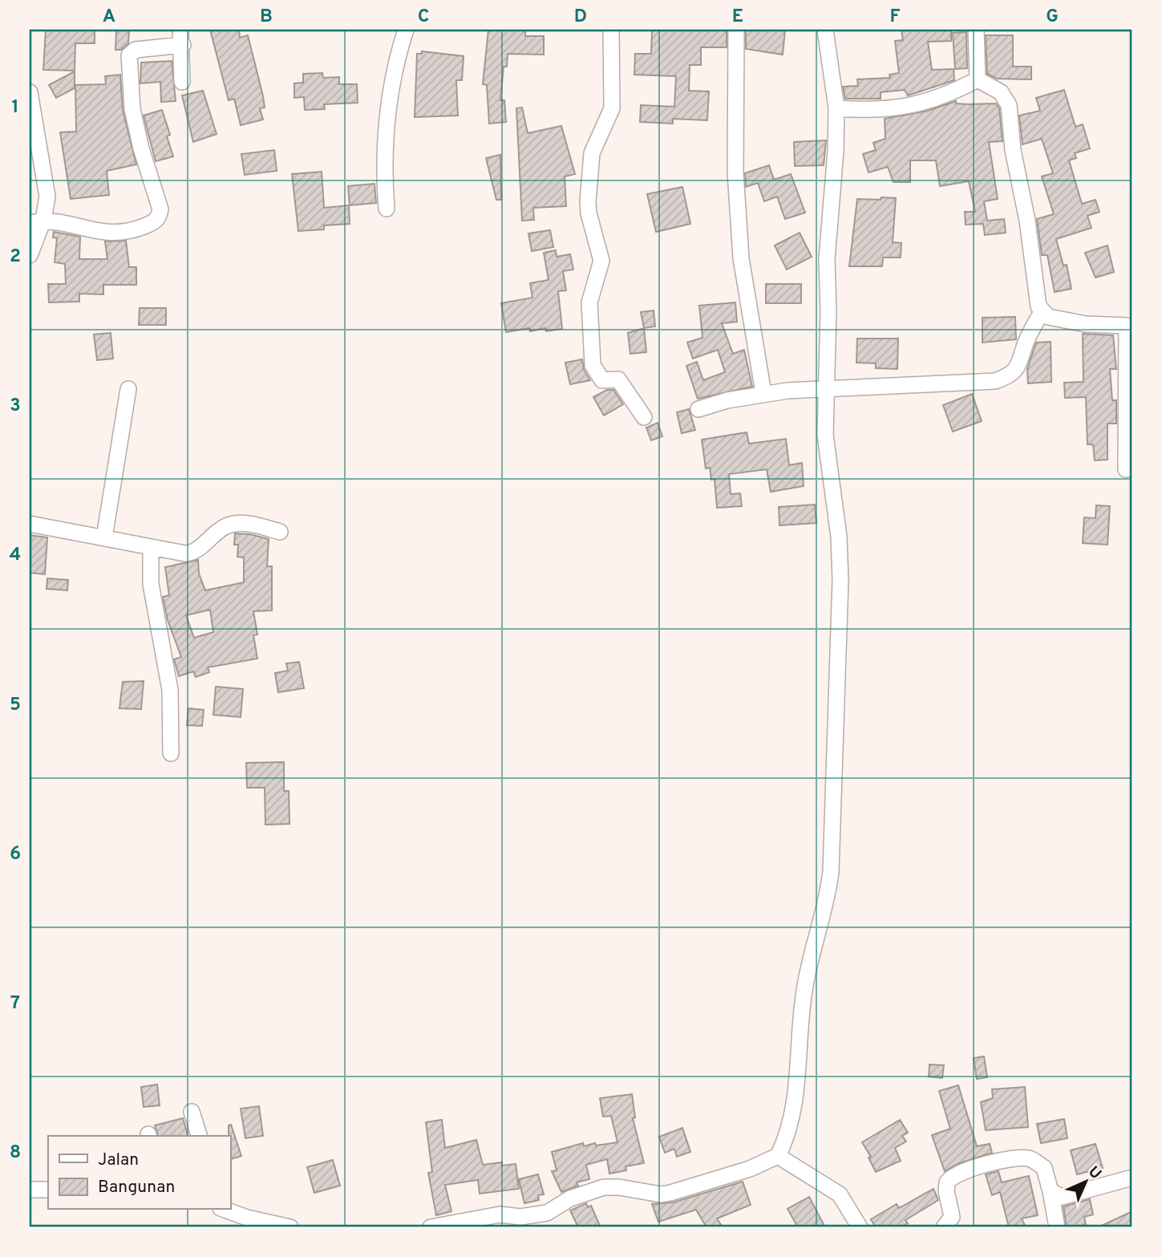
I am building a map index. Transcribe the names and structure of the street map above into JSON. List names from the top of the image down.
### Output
{
  "legend": ["Jalan", "Bangunan"],
  "north": "top right",
  "grid": {
    "columns": [
      "A",
      "B",
      "C",
      "D",
      "E",
      "F",
      "G"
    ],
    "rows": [
      "1",
      "2",
      "3",
      "4",
      "5",
      "6",
      "7",
      "8"
    ]
  }
}
